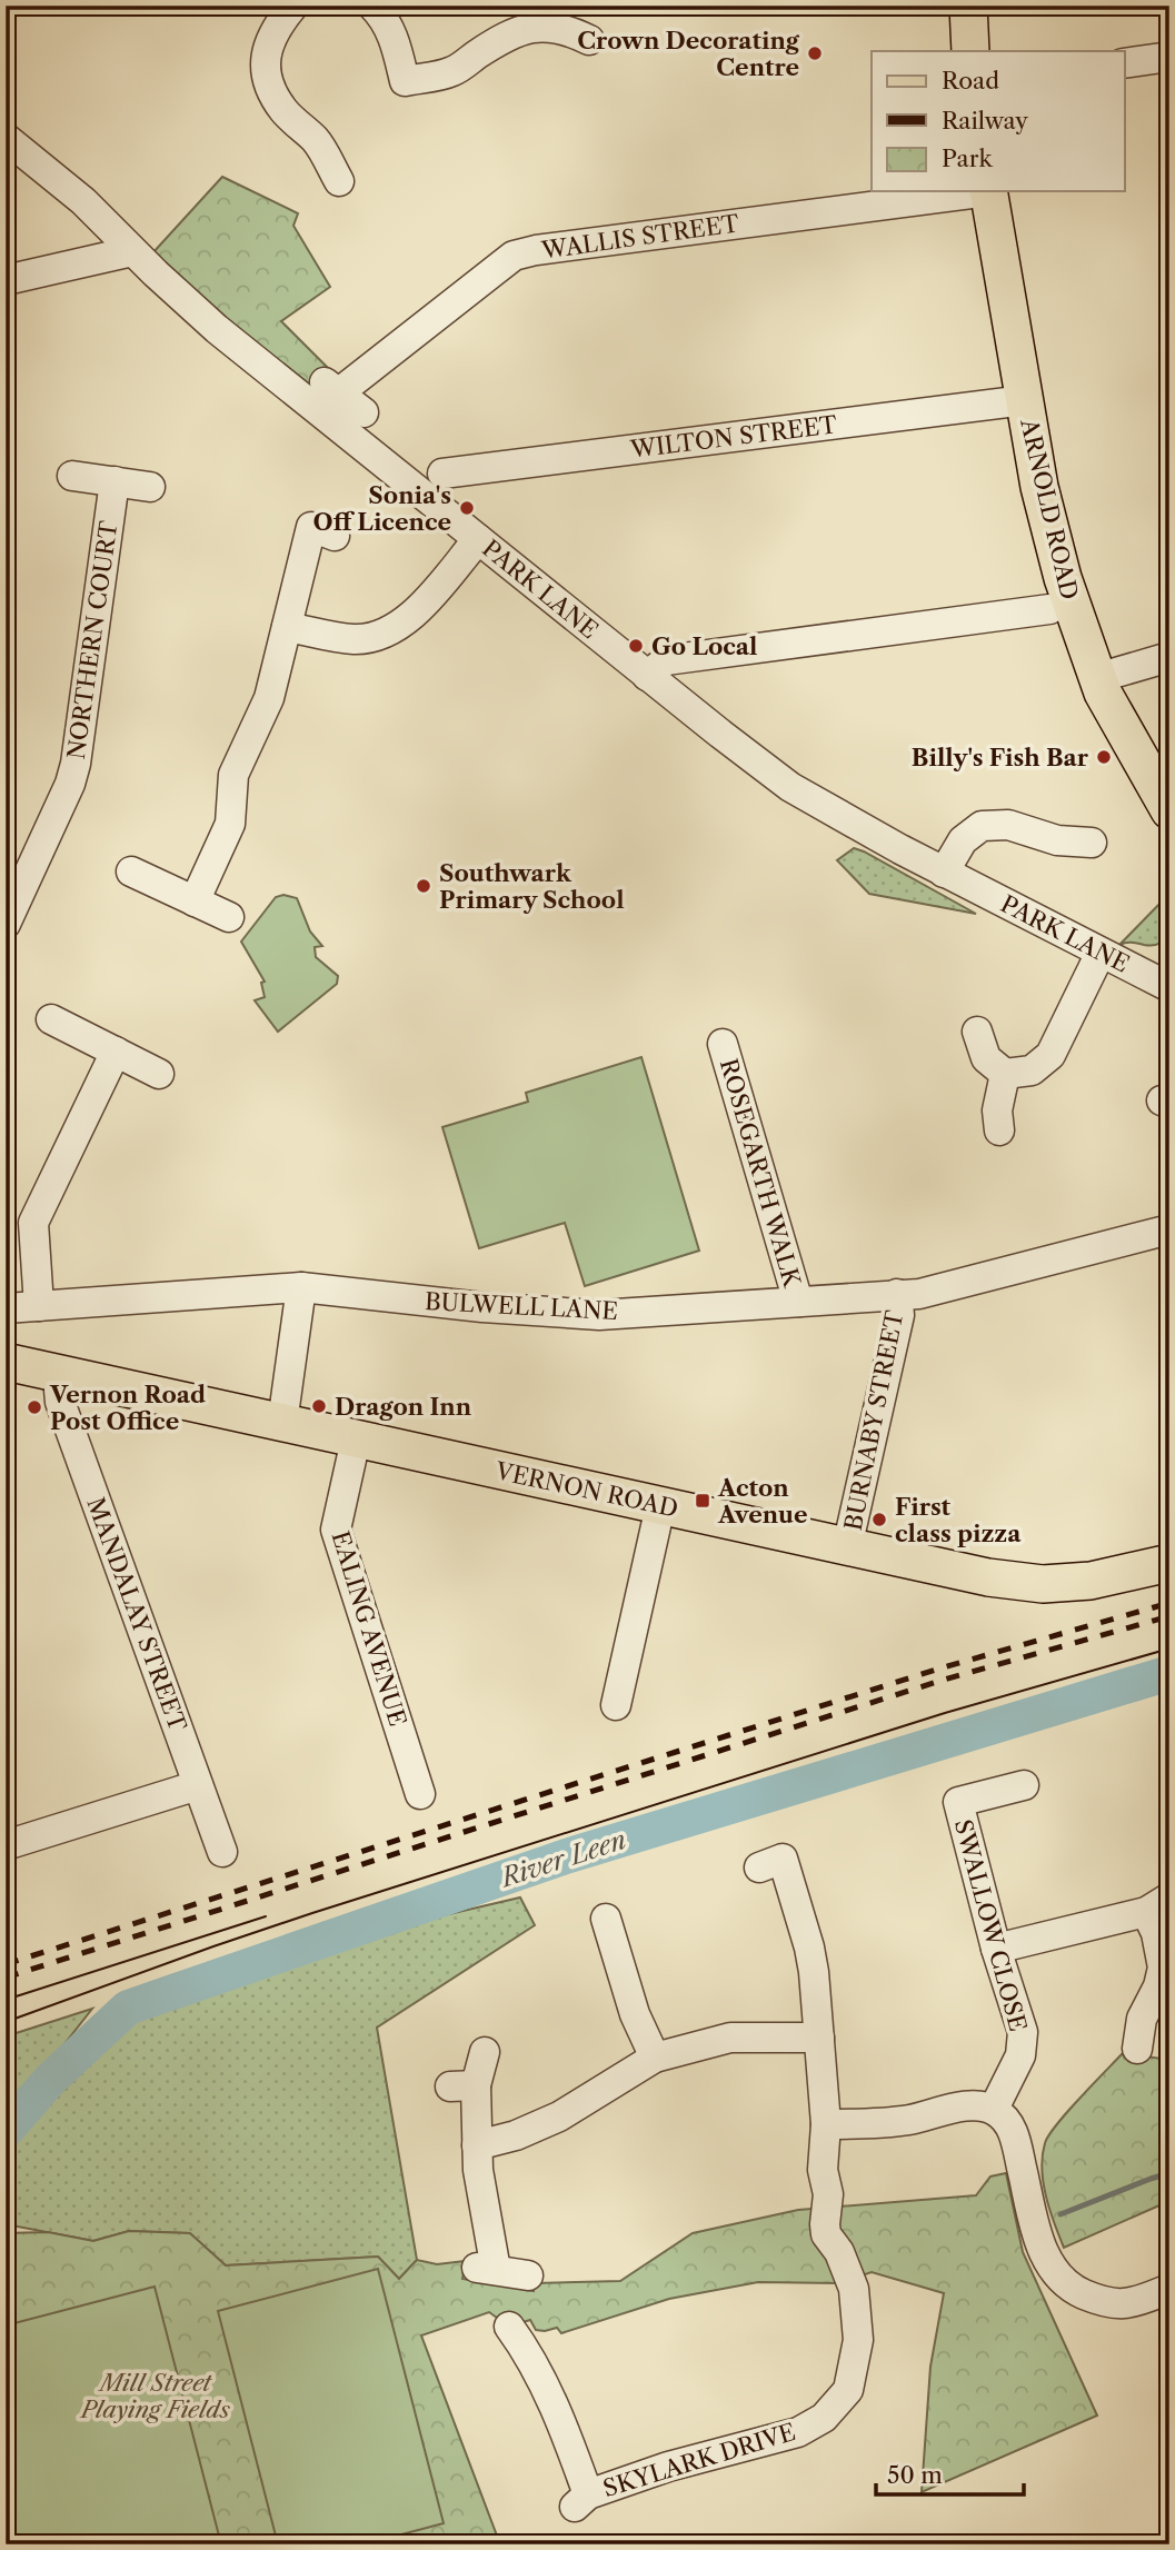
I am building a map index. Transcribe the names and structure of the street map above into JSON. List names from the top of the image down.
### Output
{
  "streets": {
    "main road": ["ARNOLD ROAD", "VERNON ROAD"],
    "street": [
      "WALLIS STREET",
      "WILTON STREET",
      "PARK LANE",
      "NORTHERN COURT",
      "ROSEGARTH WALK",
      "BULWELL LANE",
      "BURNABY STREET",
      "MANDALAY STREET",
      "EALING AVENUE",
      "SWALLOW CLOSE",
      "SKYLARK DRIVE"
    ]
  },
  "crossings": [
    ["WILTON STREET", "ARNOLD ROAD"],
    ["ROSEGARTH WALK", "BULWELL LANE"],
    ["BULWELL LANE", "BURNABY STREET"],
    ["BURNABY STREET", "VERNON ROAD"],
    ["VERNON ROAD", "MANDALAY STREET"],
    ["VERNON ROAD", "EALING AVENUE"]
  ],
  "water": ["River Leen"],
  "parks": ["Mill Street Playing Fields"],
  "places": {
    "other": [
      "Crown Decorating Centre",
      "Sonia's Off Licence",
      "Go Local",
      "Billy's Fish Bar",
      "Southwark Primary School",
      "Dragon Inn",
      "Vernon Road Post Office",
      "First class pizza"
    ],
    "transit": ["Acton Avenue"]
  },
  "legend": ["Road", "Railway", "Park"],
  "scale_bar": "50 m"
}
